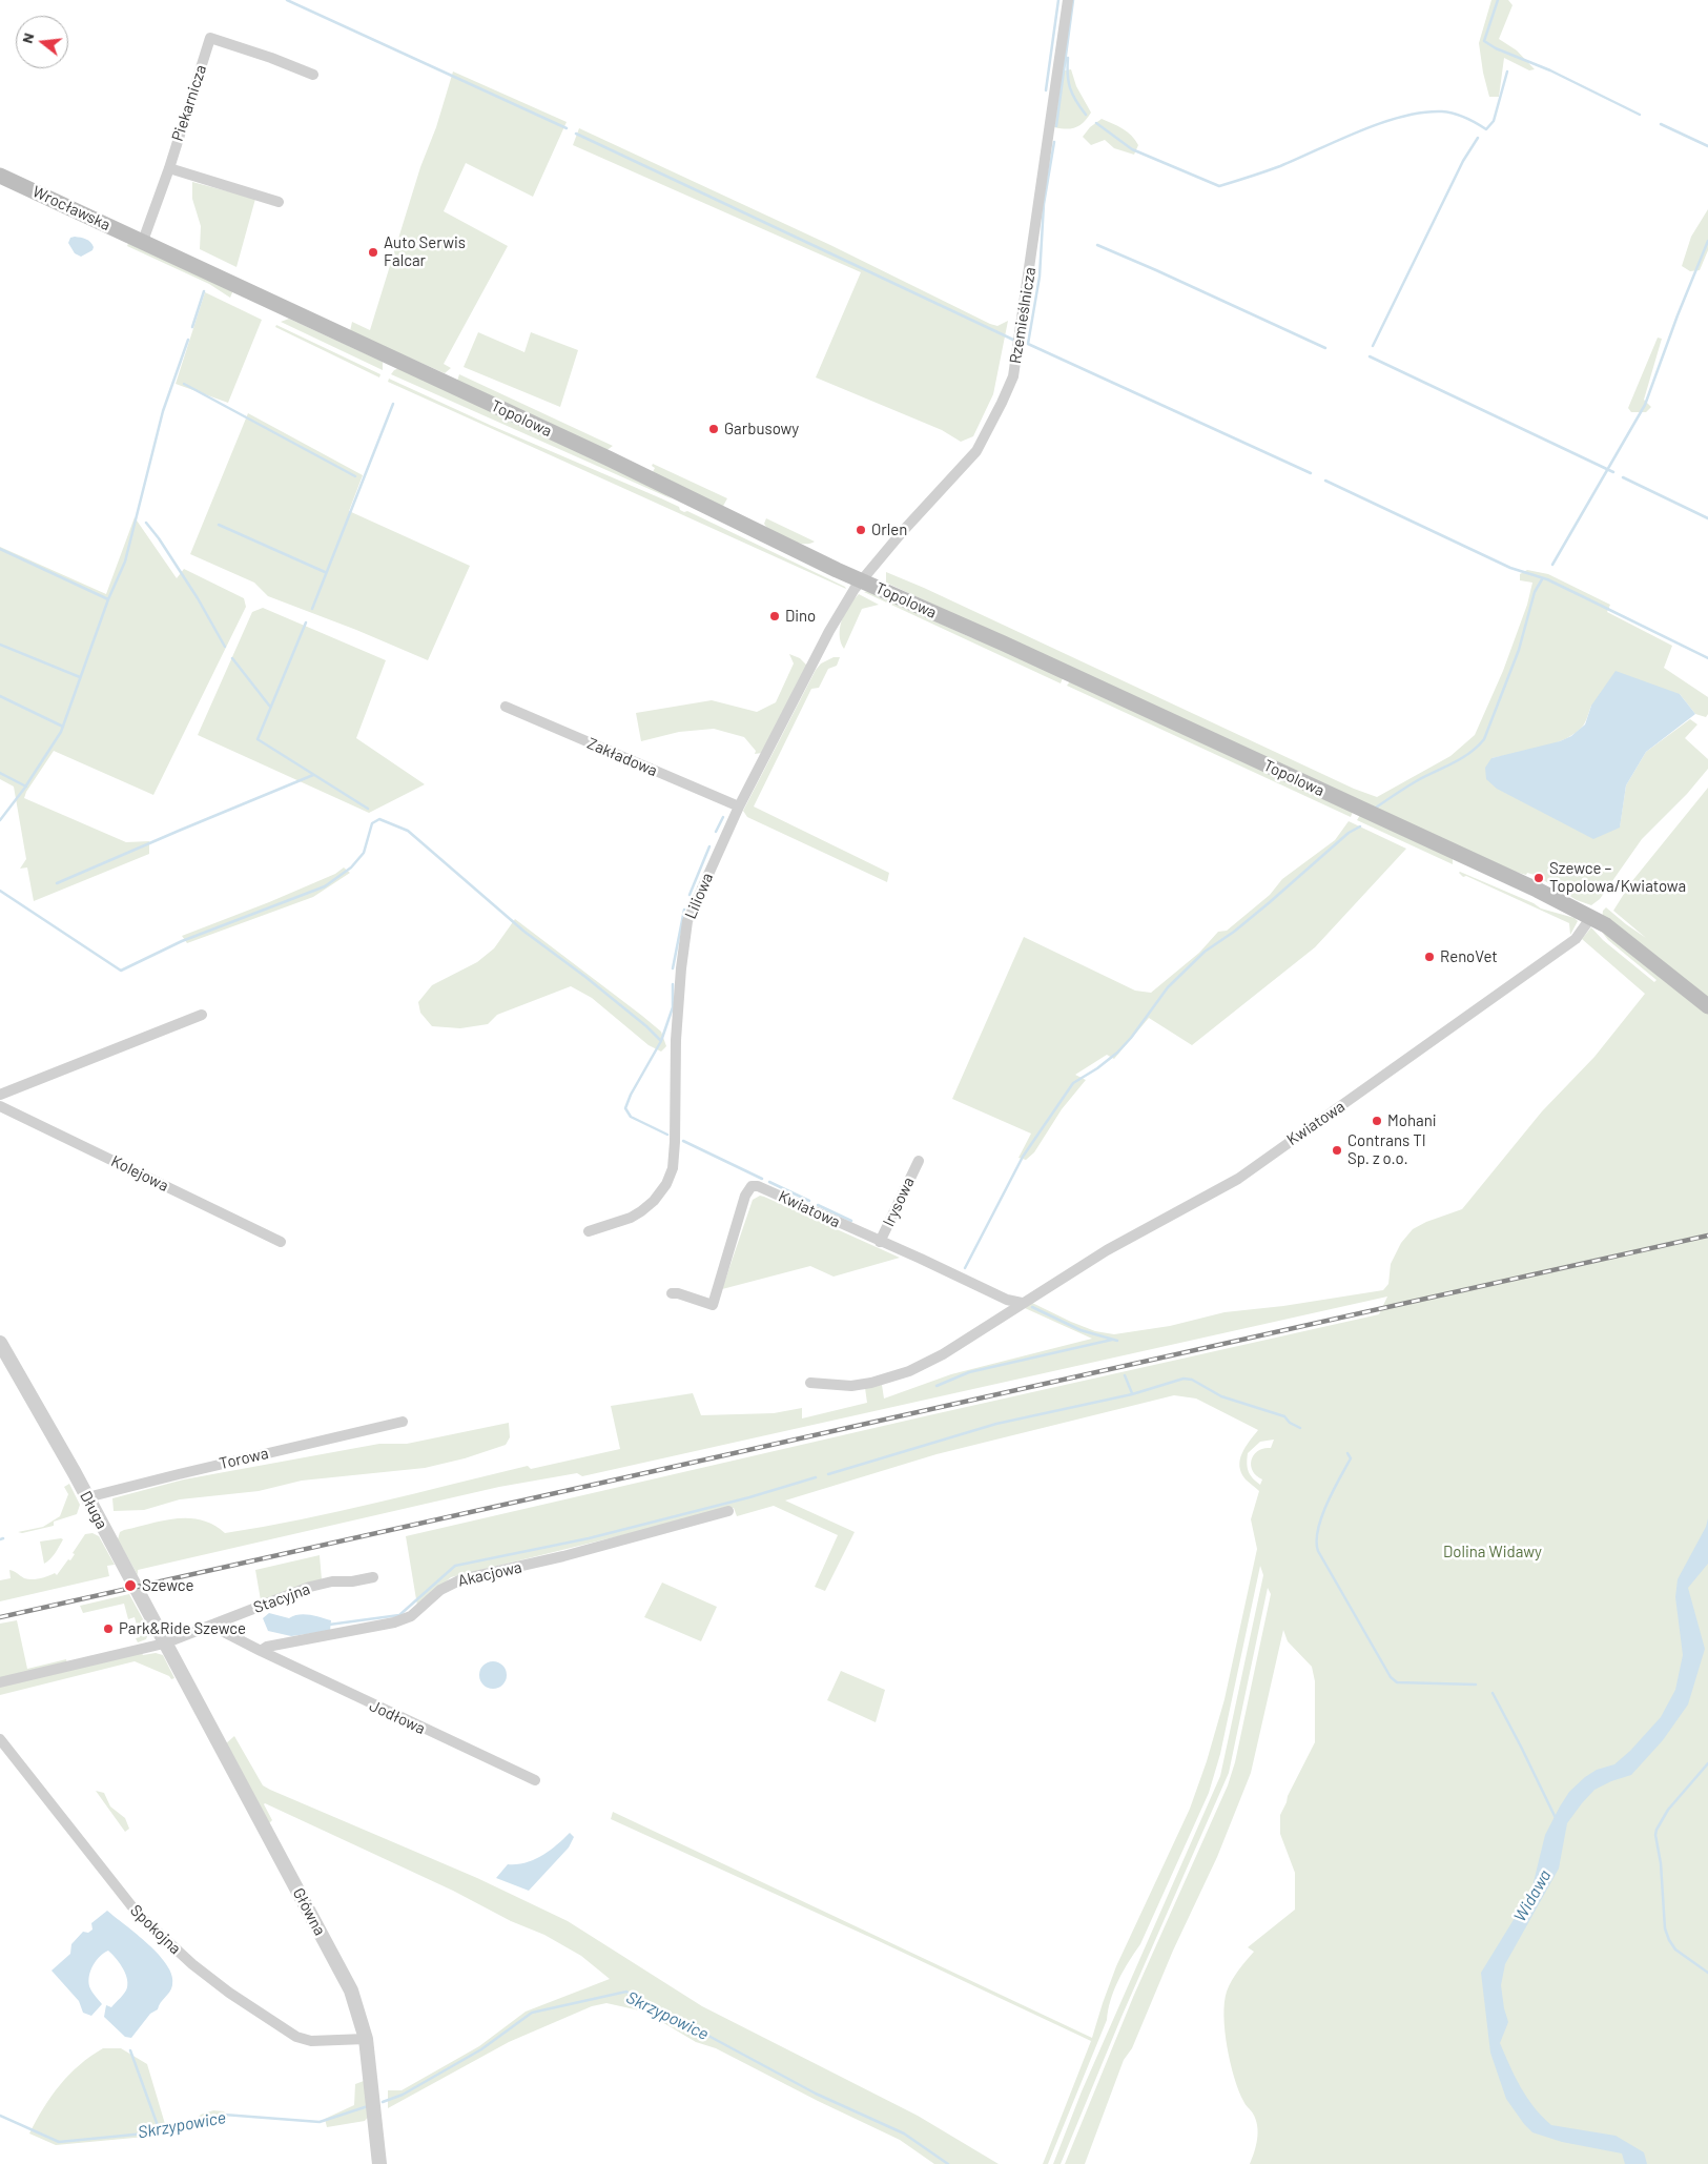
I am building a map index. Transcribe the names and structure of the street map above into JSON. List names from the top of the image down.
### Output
{
  "streets": {
    "main road": ["Wrocławska", "Topolowa"],
    "street": [
      "Piekarnicza",
      "Rzemieślnicza",
      "Zakładowa",
      "Liliowa",
      "Kwiatowa",
      "Kolejowa",
      "Irysowa",
      "Torowa",
      "Długa",
      "Akacjowa",
      "Stacyjna",
      "Jodłowa",
      "Główna",
      "Spokojna"
    ]
  },
  "crossings": [
    ["Piekarnicza", "Wrocławska"],
    ["Piekarnicza", "Topolowa"],
    ["Wrocławska", "Topolowa"],
    ["Rzemieślnicza", "Topolowa"],
    ["Rzemieślnicza", "Liliowa"],
    ["Topolowa", "Liliowa"],
    ["Topolowa", "Kwiatowa"],
    ["Zakładowa", "Liliowa"],
    ["Kwiatowa", "Irysowa"],
    ["Torowa", "Długa"],
    ["Długa", "Stacyjna"],
    ["Długa", "Główna"],
    ["Akacjowa", "Jodłowa"],
    ["Stacyjna", "Jodłowa"],
    ["Główna", "Spokojna"]
  ],
  "water": ["Widawa", "Skrzypowice"],
  "parks": ["Dolina Widawy"],
  "places": [
    "Auto Serwis Falcar",
    "Garbusowy",
    "Orlen",
    "Dino",
    "Szewce – Topolowa/Kwiatowa",
    "RenoVet",
    "Mohani",
    "Contrans TI Sp. z o.o.",
    "Szewce",
    "Park&Ride Szewce"
  ],
  "north": "left"
}
